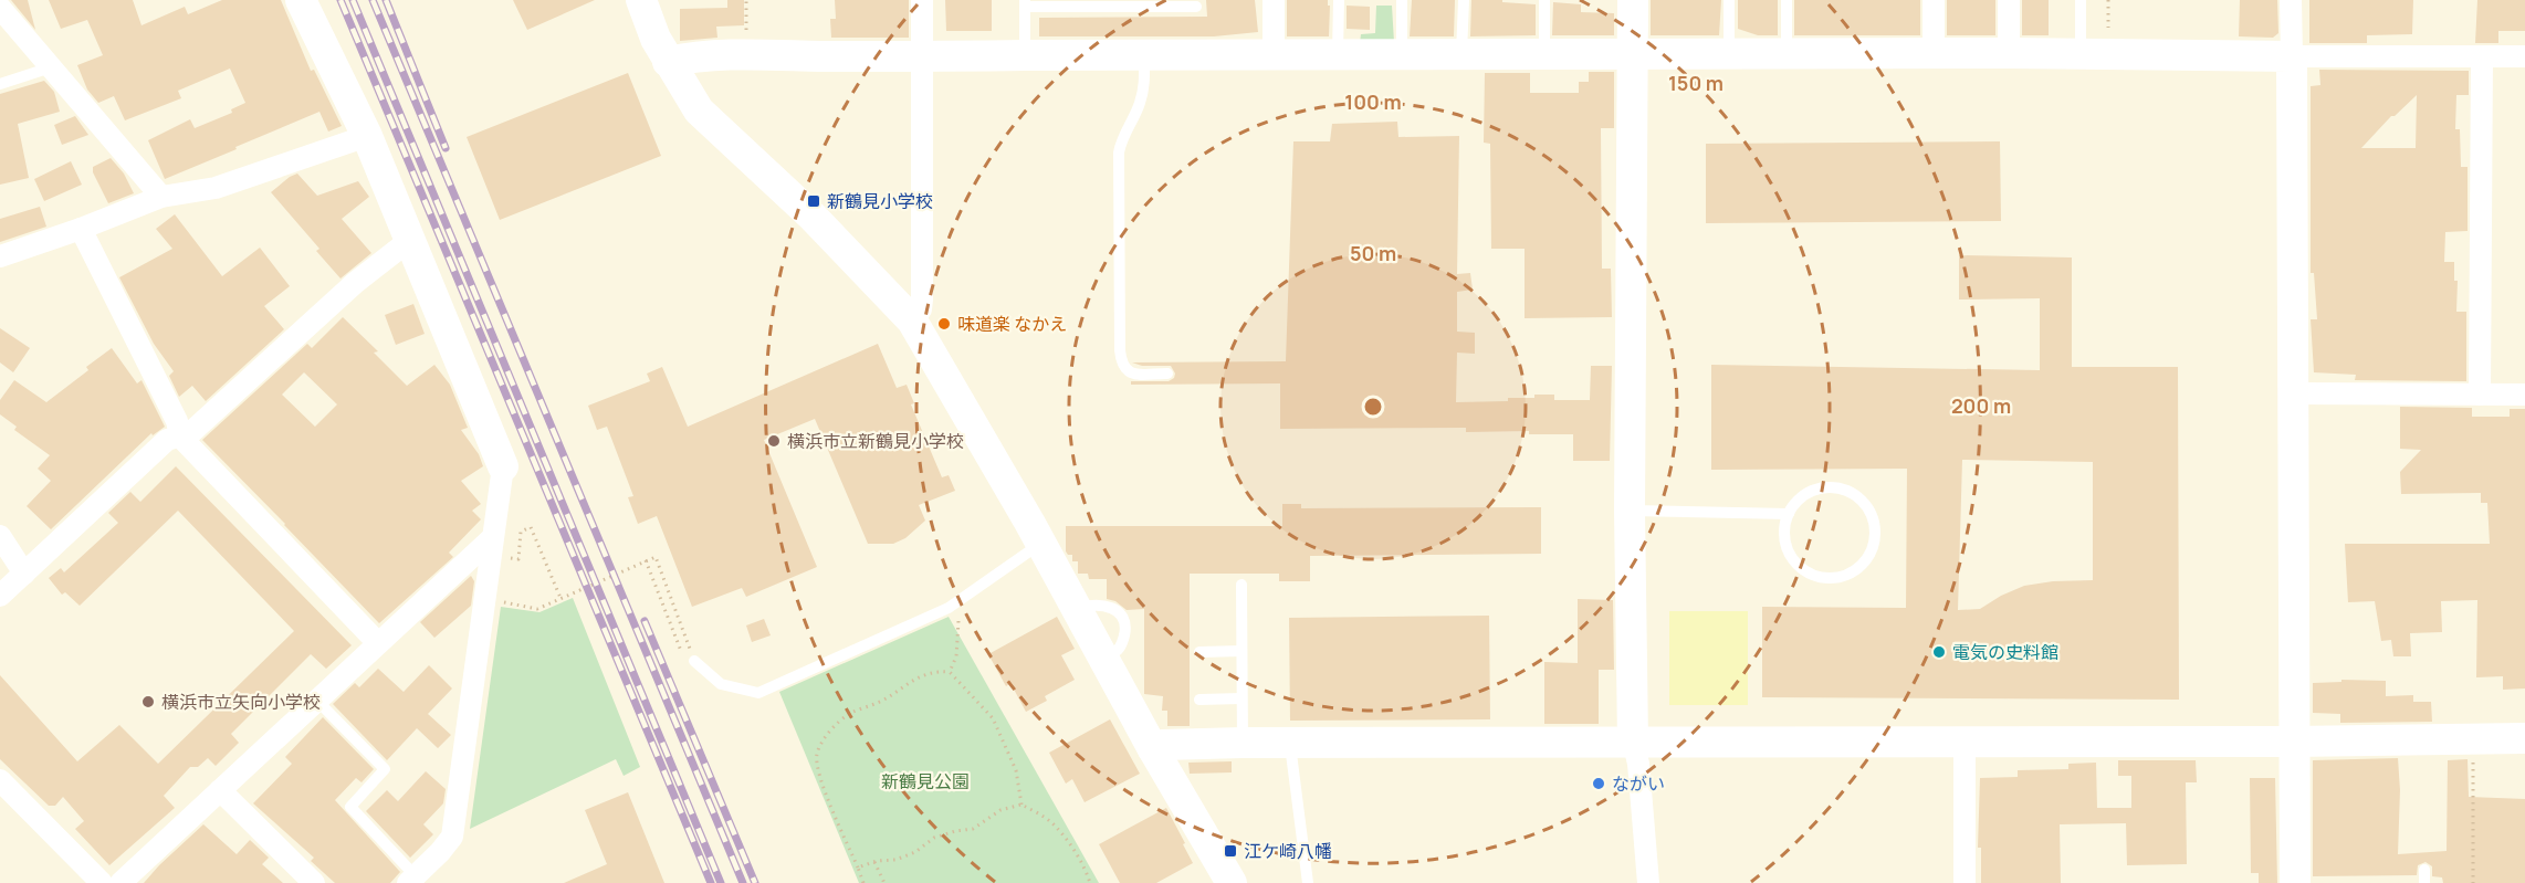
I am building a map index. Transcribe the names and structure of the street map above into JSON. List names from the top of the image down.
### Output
{
  "parks": ["新鶴見公園"],
  "places": {
    "transit": ["新鶴見小学校", "江ケ崎八幡"],
    "other": [
      "味道楽 なかえ",
      "横浜市立新鶴見小学校",
      "電気の史料館",
      "横浜市立矢向小学校",
      "ながい"
    ]
  },
  "rings": [
    "150 m",
    "100 m",
    "50 m",
    "200 m"
  ]
}
